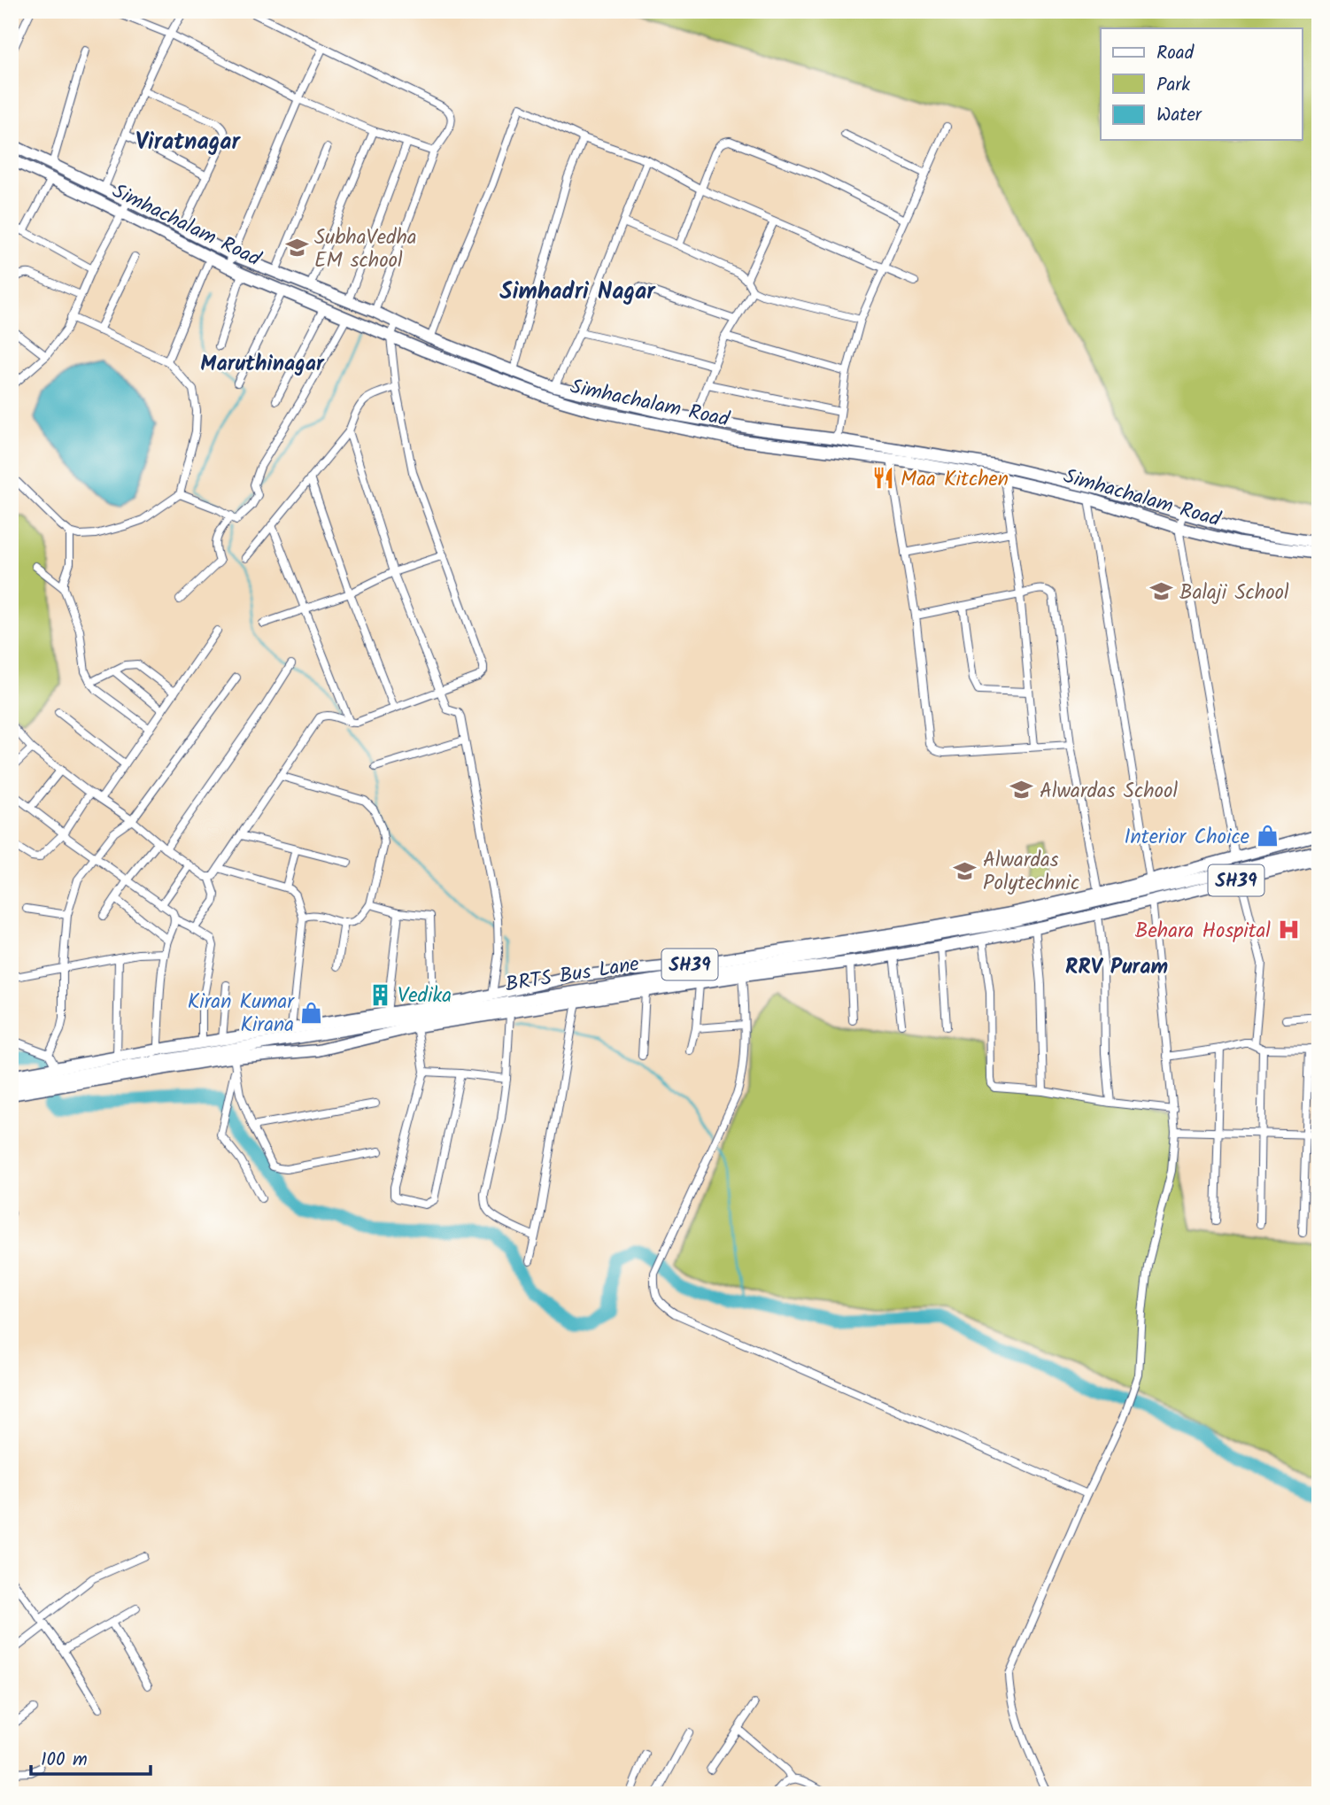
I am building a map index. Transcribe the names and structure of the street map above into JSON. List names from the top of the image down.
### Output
{
  "streets": {
    "main road": ["Simhachalam Road", "SH39", "BRTS Bus Lane"]
  },
  "crossings": [
    ["SH39", "BRTS Bus Lane"]
  ],
  "districts": [
    "Viratnagar",
    "Simhadri Nagar",
    "Maruthinagar",
    "RRV Puram"
  ],
  "places": {
    "school or university": [
      "SubhaVedha EM school",
      "Balaji School",
      "Alwardas School",
      "Alwardas Polytechnic"
    ],
    "restaurant": ["Maa Kitchen"],
    "shop": ["Interior Choice", "Kiran Kumar Kirana"],
    "hospital": ["Behara Hospital"],
    "building": ["Vedika"]
  },
  "legend": ["Road", "Park", "Water"],
  "scale_bar": "100 m"
}
